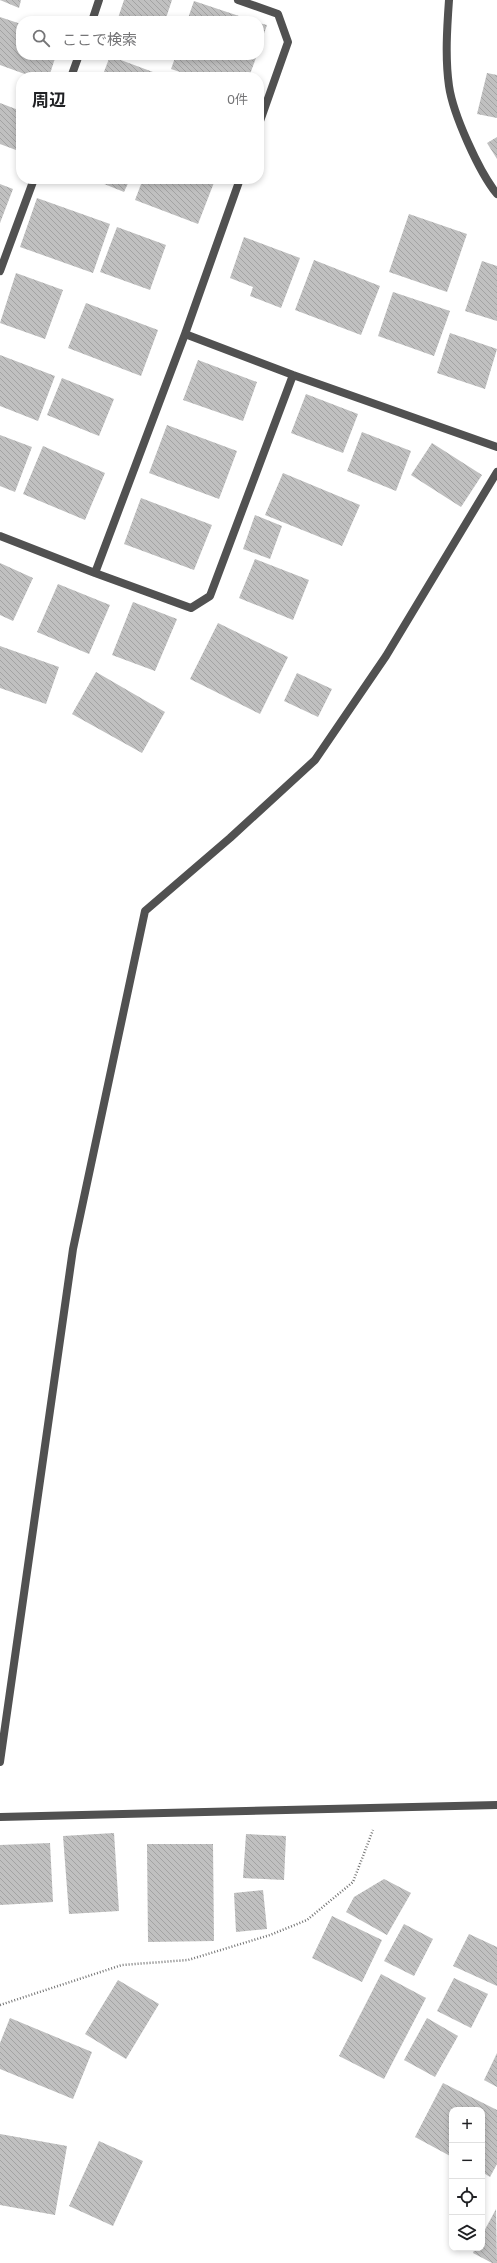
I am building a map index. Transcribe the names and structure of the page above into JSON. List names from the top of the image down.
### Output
{
  "page": {
    "search": "ここで検索",
    "heading": ["周辺", "0件"],
    "map_buttons": ["+", "−"]
  }
}
